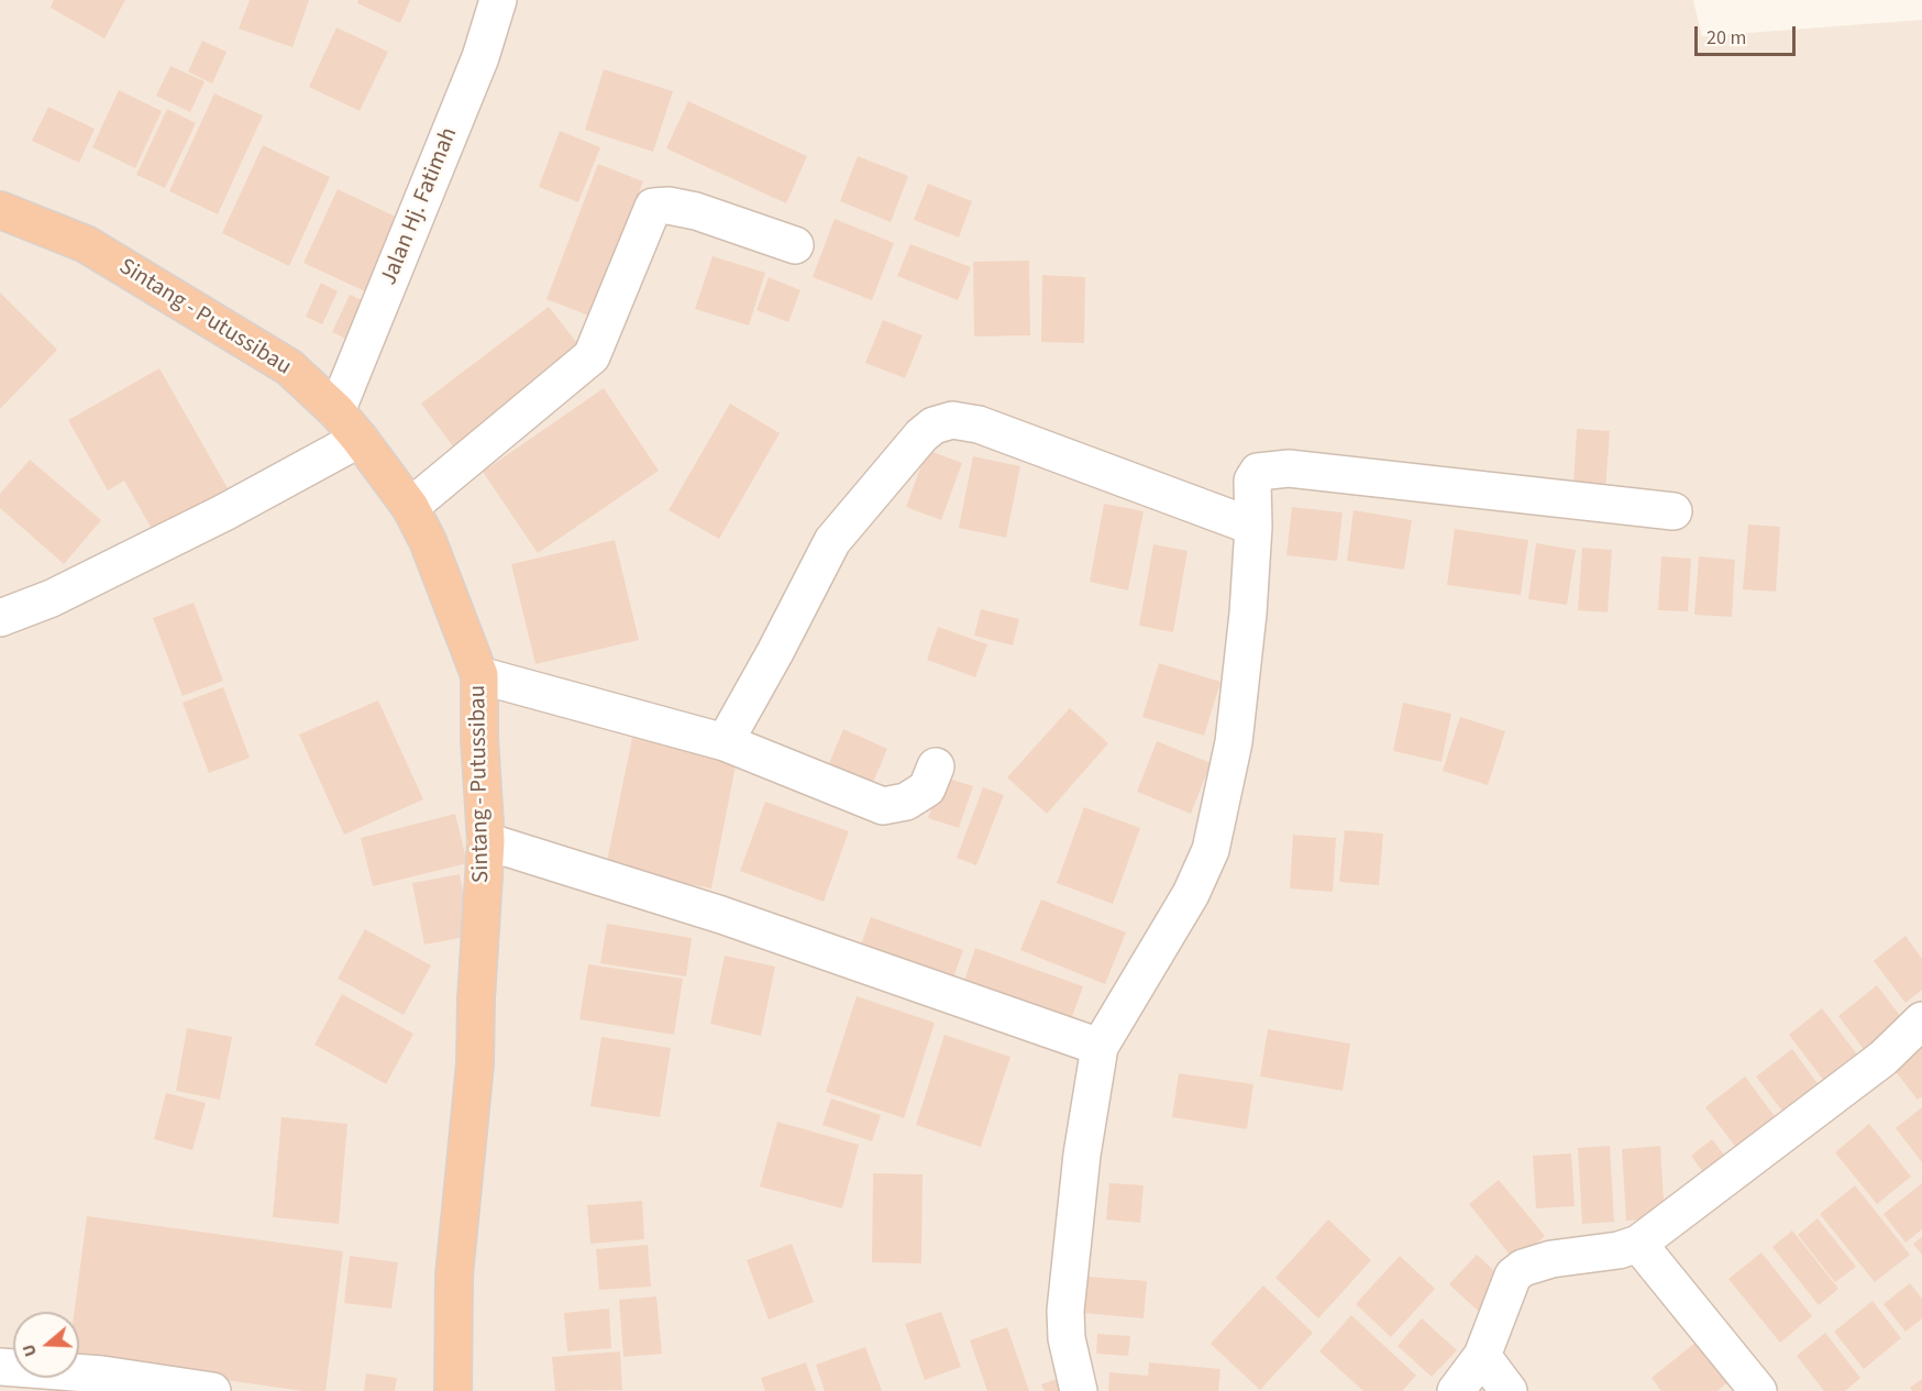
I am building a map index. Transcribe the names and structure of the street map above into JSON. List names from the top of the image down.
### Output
{
  "streets": {
    "highway": ["Sintang - Putussibau"],
    "street": ["Jalan Hj. Fatimah"]
  },
  "crossings": [
    ["Jalan Hj. Fatimah", "Sintang - Putussibau"]
  ],
  "scale_bar": "20 m",
  "north": "left"
}
